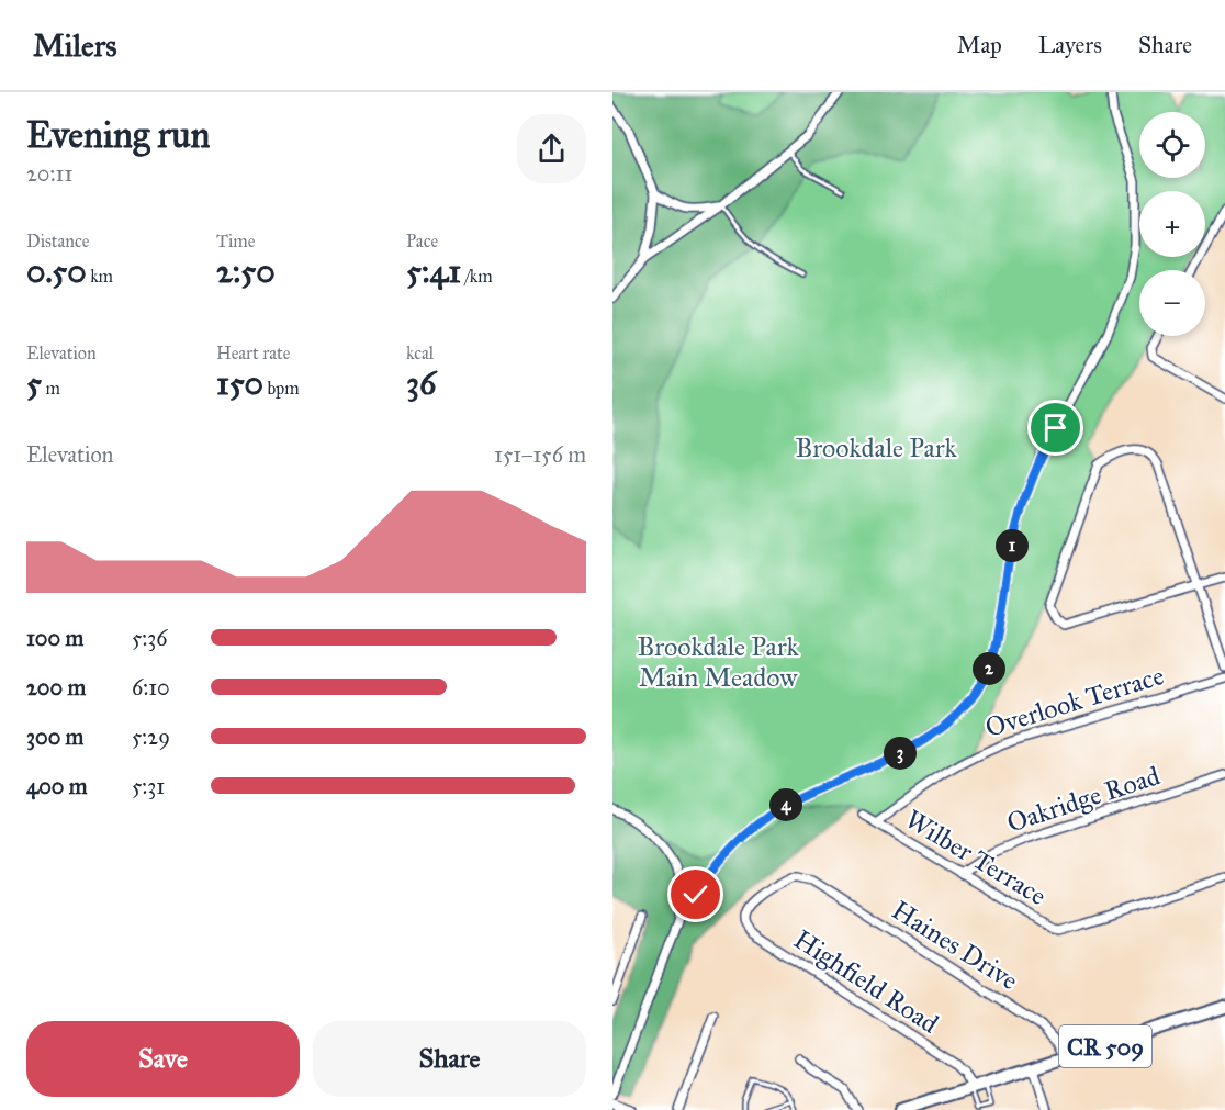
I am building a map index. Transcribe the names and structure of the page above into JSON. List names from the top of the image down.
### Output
{
  "streets": {
    "main road": ["CR 509"],
    "street": [
      "Overlook Terrace",
      "Oakridge Road",
      "Wilber Terrace",
      "Haines Drive",
      "Highfield Road"
    ]
  },
  "crossings": [
    ["Overlook Terrace", "Wilber Terrace"],
    ["Oakridge Road", "Wilber Terrace"],
    ["Haines Drive", "Highfield Road"],
    ["Haines Drive", "CR 509"],
    ["Highfield Road", "CR 509"]
  ],
  "parks": ["Brookdale Park", "Brookdale Park Main Meadow"],
  "page": {
    "header": "Milers",
    "nav": ["Map", "Layers", "Share"],
    "heading": ["Evening run", "20:11"],
    "map_buttons": ["+", "−"],
    "stats": [
      ["Distance", "0.50 km"],
      ["Time", "2:50"],
      ["Pace", "5:41 /km"],
      ["Elevation", "5 m"],
      ["Heart rate", "150 bpm"],
      ["kcal", "36"]
    ],
    "chart": ["Elevation", "151–156 m"],
    "pins": [
      "1",
      "2",
      "3",
      "4"
    ],
    "list": [
      {
        "name": "100 m",
        "note": "5:36"
      },
      {
        "name": "200 m",
        "note": "6:10"
      },
      {
        "name": "300 m",
        "note": "5:29"
      },
      {
        "name": "400 m",
        "note": "5:31"
      }
    ],
    "buttons": ["Save", "Share"]
  }
}
